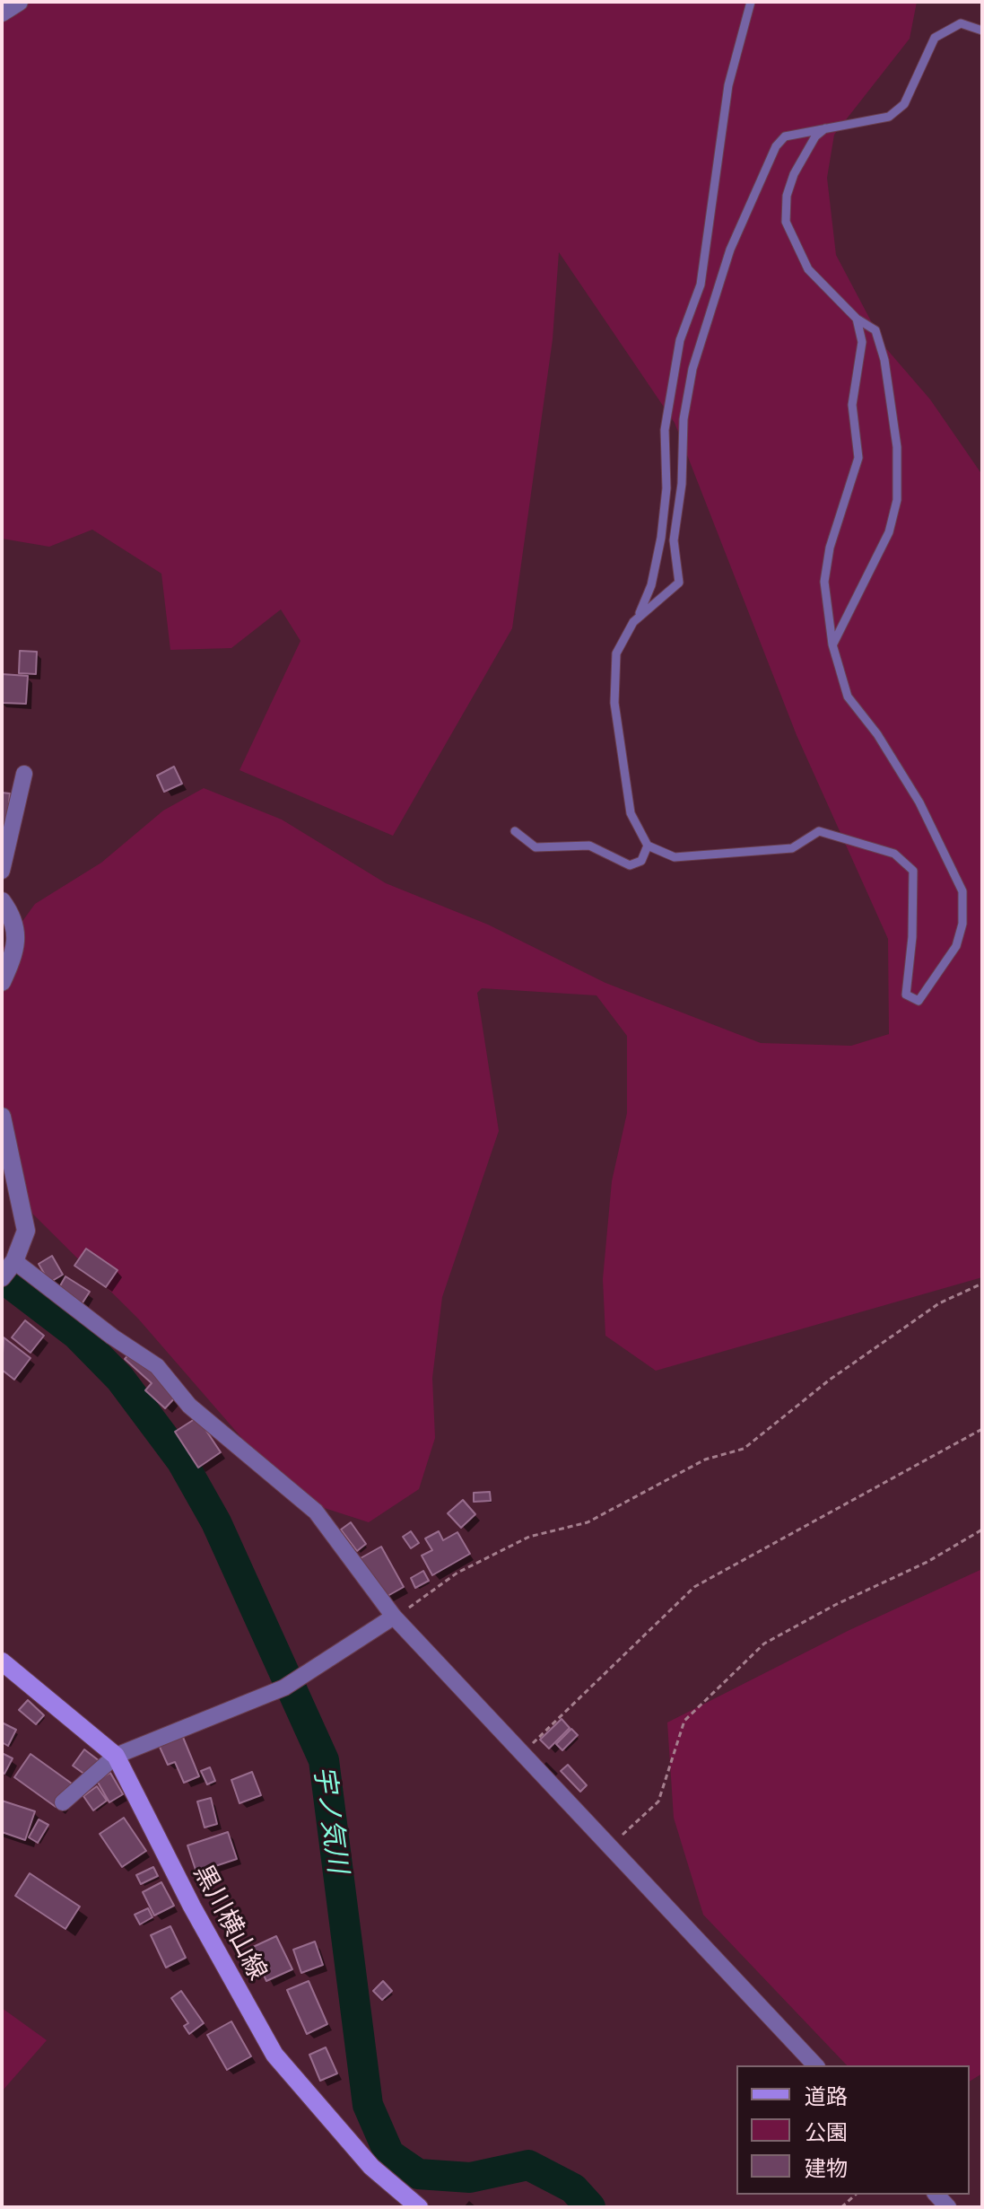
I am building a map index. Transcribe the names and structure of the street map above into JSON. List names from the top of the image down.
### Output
{
  "streets": {
    "main road": ["黒川横山線"]
  },
  "water": ["宇ノ気川"],
  "legend": ["道路", "公園", "建物"]
}
